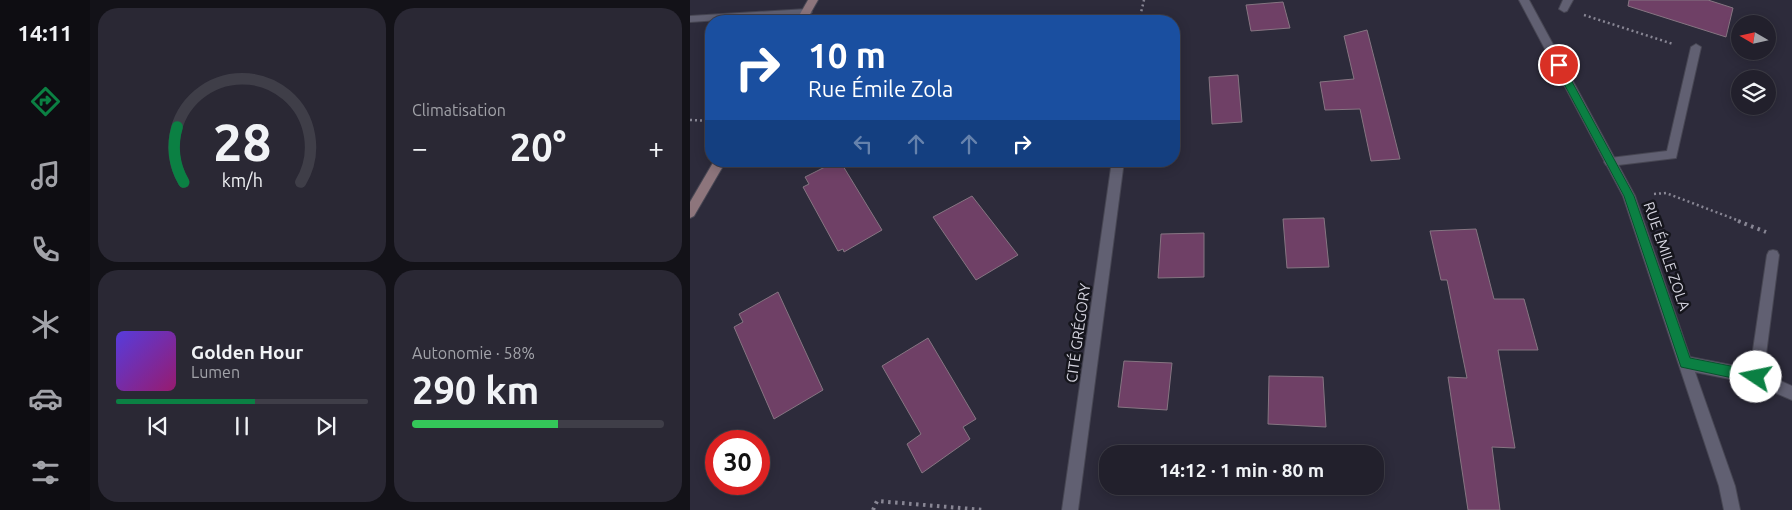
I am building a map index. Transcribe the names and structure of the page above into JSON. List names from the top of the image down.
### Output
{
  "streets": {
    "street": ["RUE ÉMILE ZOLA", "CITÉ GRÉGORY"]
  },
  "north": "left",
  "page": {
    "tabs": "14:11",
    "tile": [
      "Climatisation",
      ["Autonomie · 58%", "290 km"]
    ],
    "turn": ["10 m", "Rue Émile Zola"],
    "heat": ["−", "20°", "+"],
    "song": ["Golden Hour", "Lumen"],
    "limit": "30",
    "trip": "14:12 · 1 min · 80 m",
    "gauge": ["28", "km/h"]
  }
}
